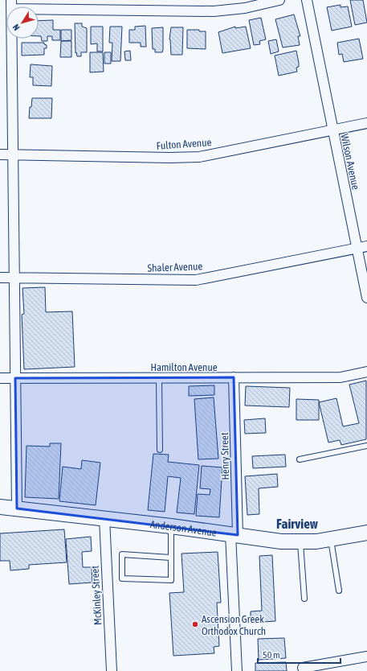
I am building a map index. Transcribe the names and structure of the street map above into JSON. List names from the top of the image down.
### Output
{
  "streets": {
    "main road": ["Anderson Avenue"],
    "street": [
      "Fulton Avenue",
      "Wilson Avenue",
      "Shaler Avenue",
      "Hamilton Avenue",
      "Henry Street",
      "McKinley Street"
    ]
  },
  "crossings": [
    ["Fulton Avenue", "Wilson Avenue"],
    ["Wilson Avenue", "Shaler Avenue"],
    ["Hamilton Avenue", "Henry Street"],
    ["Henry Street", "Anderson Avenue"],
    ["Anderson Avenue", "McKinley Street"]
  ],
  "districts": ["Fairview"],
  "places": ["Ascension Greek Orthodox Church"],
  "scale_bar": "50 m",
  "north": "bottom left"
}
